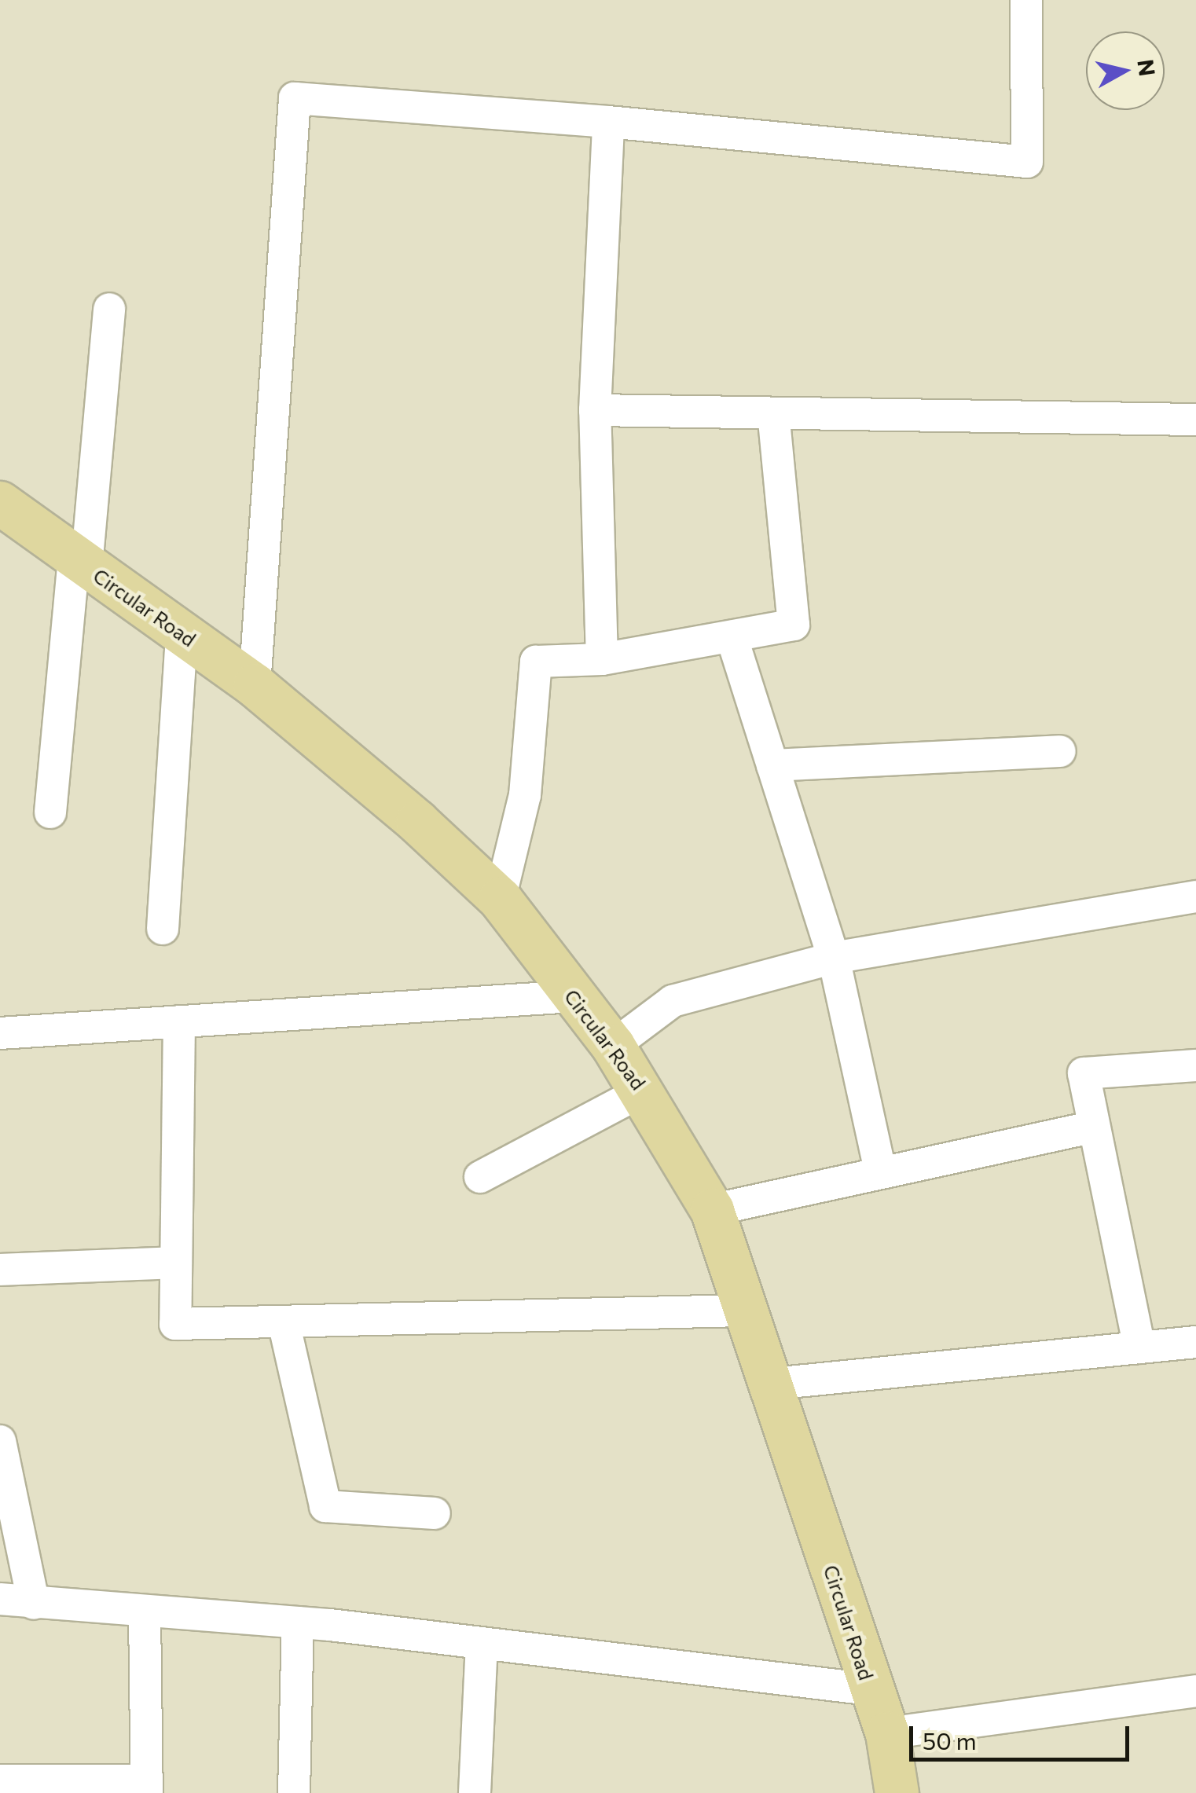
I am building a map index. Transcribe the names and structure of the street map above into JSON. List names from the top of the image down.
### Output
{
  "streets": {
    "main road": ["Circular Road"]
  },
  "scale_bar": "50 m",
  "north": "right"
}
